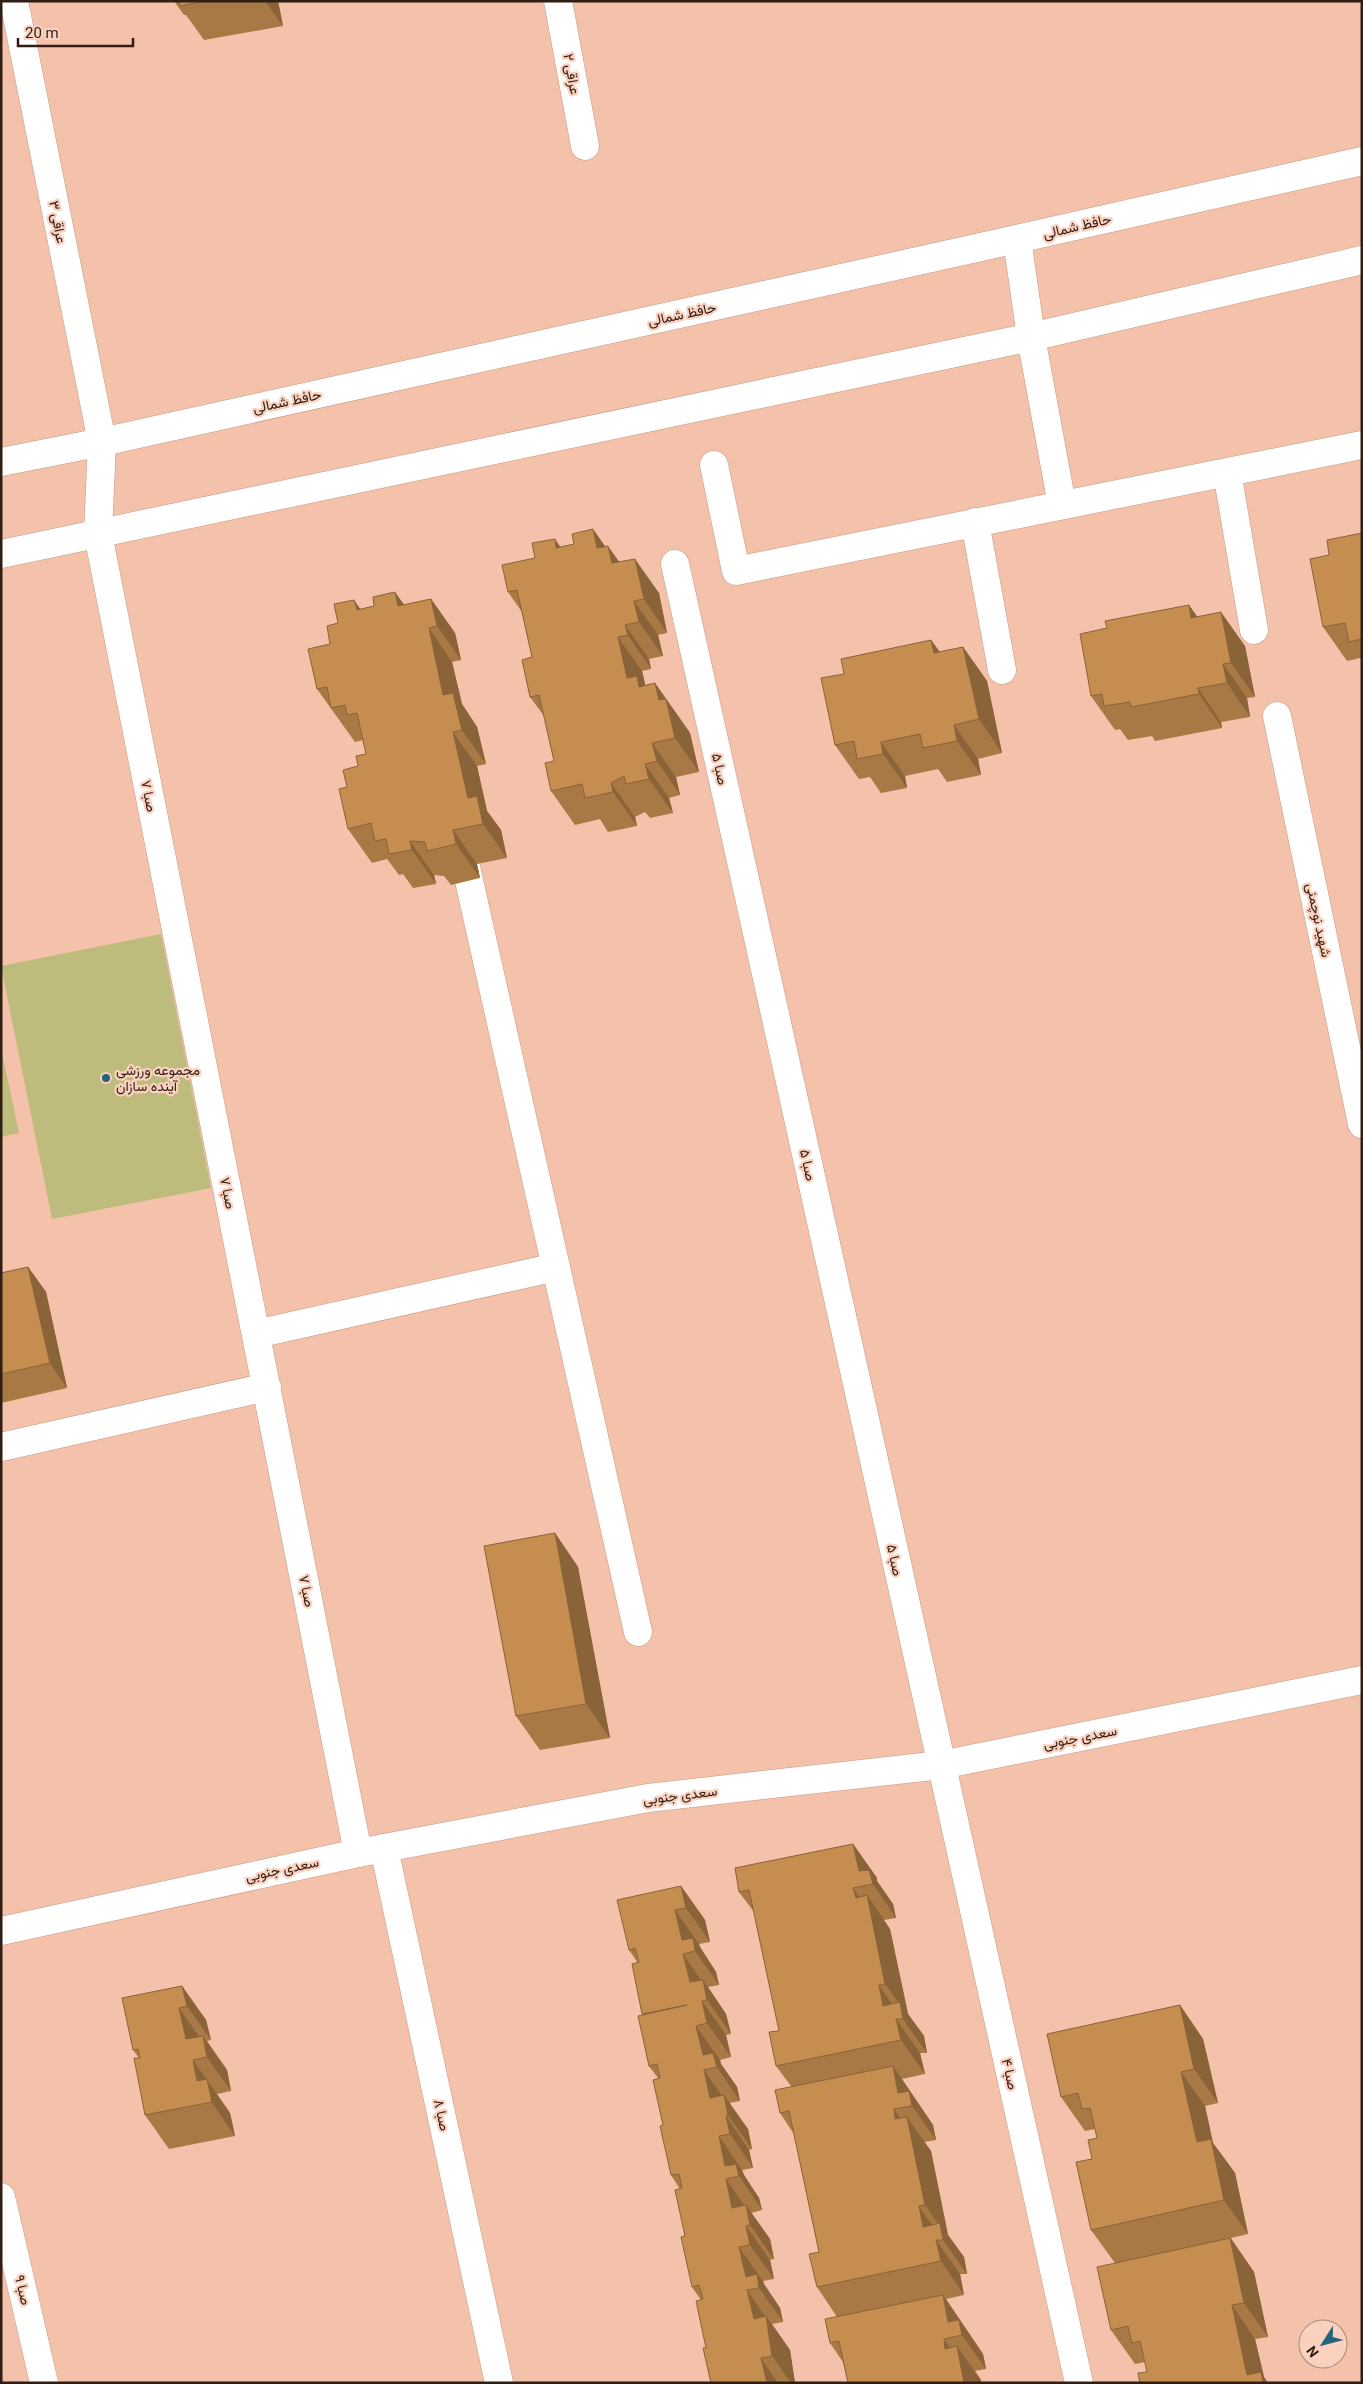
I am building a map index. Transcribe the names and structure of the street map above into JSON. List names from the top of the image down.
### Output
{
  "streets": {
    "street": [
      "عراقی ۲",
      "عراقی ۳",
      "حافظ شمالی",
      "صبا ۵",
      "صبا ۷",
      "شهید نوچمنی",
      "سعدی جنوبی",
      "صبا ۴",
      "صبا ۸",
      "صبا ۹"
    ]
  },
  "crossings": [
    ["عراقی ۳", "حافظ شمالی"],
    ["عراقی ۳", "صبا ۷"],
    ["صبا ۵", "سعدی جنوبی"],
    ["صبا ۵", "صبا ۴"],
    ["صبا ۷", "سعدی جنوبی"],
    ["صبا ۷", "صبا ۸"],
    ["سعدی جنوبی", "صبا ۴"],
    ["سعدی جنوبی", "صبا ۸"]
  ],
  "places": ["مجموعه ورزشی آینده سازان"],
  "scale_bar": "20 m",
  "north": "bottom left"
}
